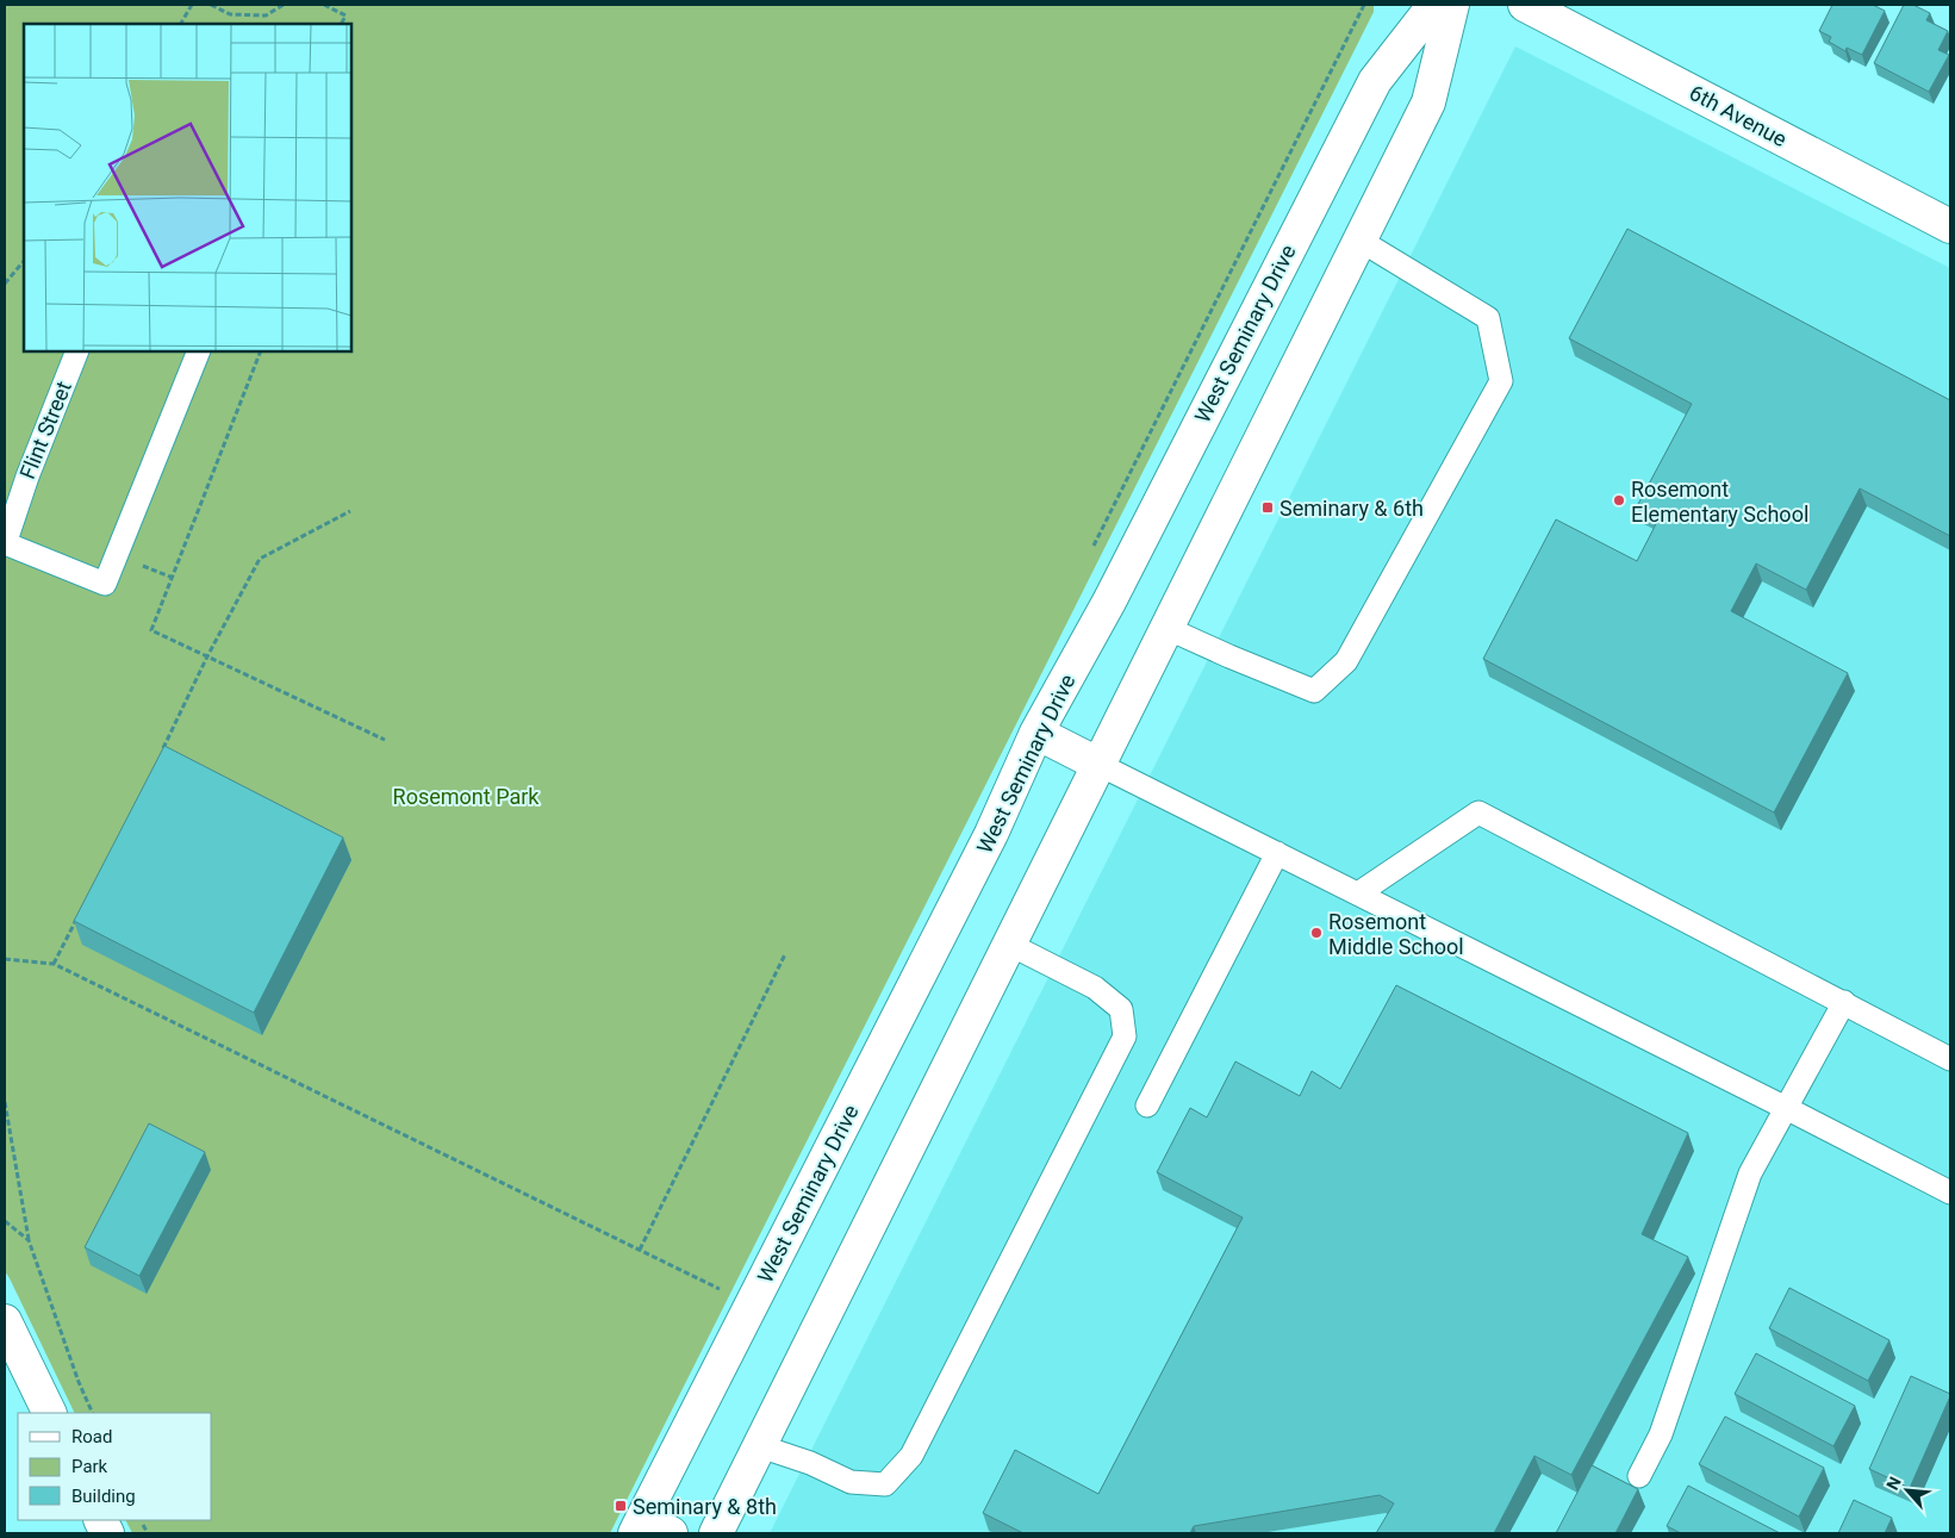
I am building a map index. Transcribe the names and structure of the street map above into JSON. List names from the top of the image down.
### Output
{
  "streets": {
    "main road": ["6th Avenue", "West Seminary Drive"],
    "lane": ["Flint Street"]
  },
  "parks": ["Rosemont Park"],
  "places": {
    "other": ["Rosemont Elementary School", "Rosemont Middle School"],
    "transit": ["Seminary & 6th", "Seminary & 8th"]
  },
  "legend": ["Road", "Park", "Building"],
  "north": "top left"
}
